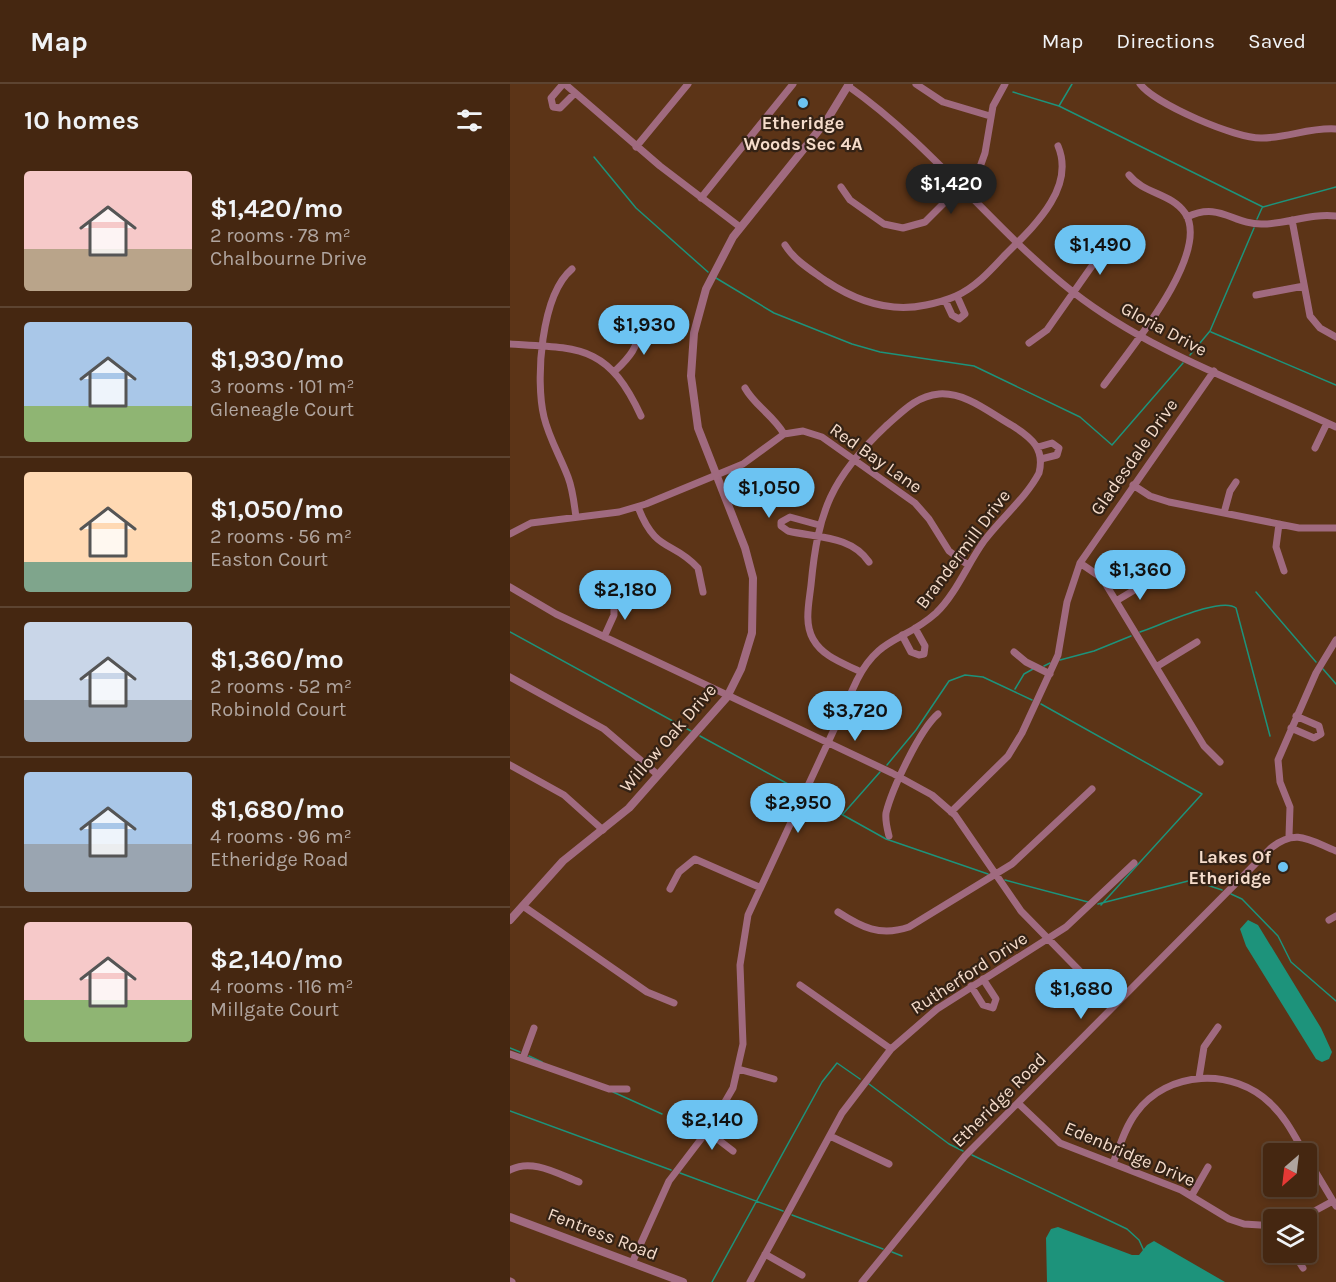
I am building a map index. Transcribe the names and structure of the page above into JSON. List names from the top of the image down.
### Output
{
  "streets": {
    "street": [
      "Gloria Drive",
      "Gladesdale Drive",
      "Red Bay Lane",
      "Brandermill Drive",
      "Willow Oak Drive",
      "Rutherford Drive",
      "Etheridge Road",
      "Edenbridge Drive",
      "Fentress Road"
    ]
  },
  "crossings": [
    ["Gloria Drive", "Gladesdale Drive"],
    ["Gloria Drive", "Willow Oak Drive"],
    ["Red Bay Lane", "Brandermill Drive"],
    ["Brandermill Drive", "Fentress Road"],
    ["Etheridge Road", "Edenbridge Drive"]
  ],
  "places": ["Etheridge Woods Sec 4A", "Lakes Of Etheridge"],
  "north": "bottom left",
  "page": {
    "header": "Map",
    "nav": ["Map", "Directions", "Saved"],
    "heading": "10 homes",
    "list": [
      {
        "name": "$1,420/mo",
        "note": "2 rooms · 78 m² · Chalbourne Drive"
      },
      {
        "name": "$1,930/mo",
        "note": "3 rooms · 101 m² · Gleneagle Court"
      },
      {
        "name": "$1,050/mo",
        "note": "2 rooms · 56 m² · Easton Court"
      },
      {
        "name": "$1,360/mo",
        "note": "2 rooms · 52 m² · Robinold Court"
      },
      {
        "name": "$1,680/mo",
        "note": "4 rooms · 96 m² · Etheridge Road"
      },
      {
        "name": "$2,140/mo",
        "note": "4 rooms · 116 m² · Millgate Court"
      }
    ],
    "price": [
      "$1,420",
      "$1,490",
      "$1,930",
      "$1,050",
      "$1,360",
      "$2,180",
      "$3,720",
      "$2,950",
      "$1,680",
      "$2,140"
    ]
  }
}
